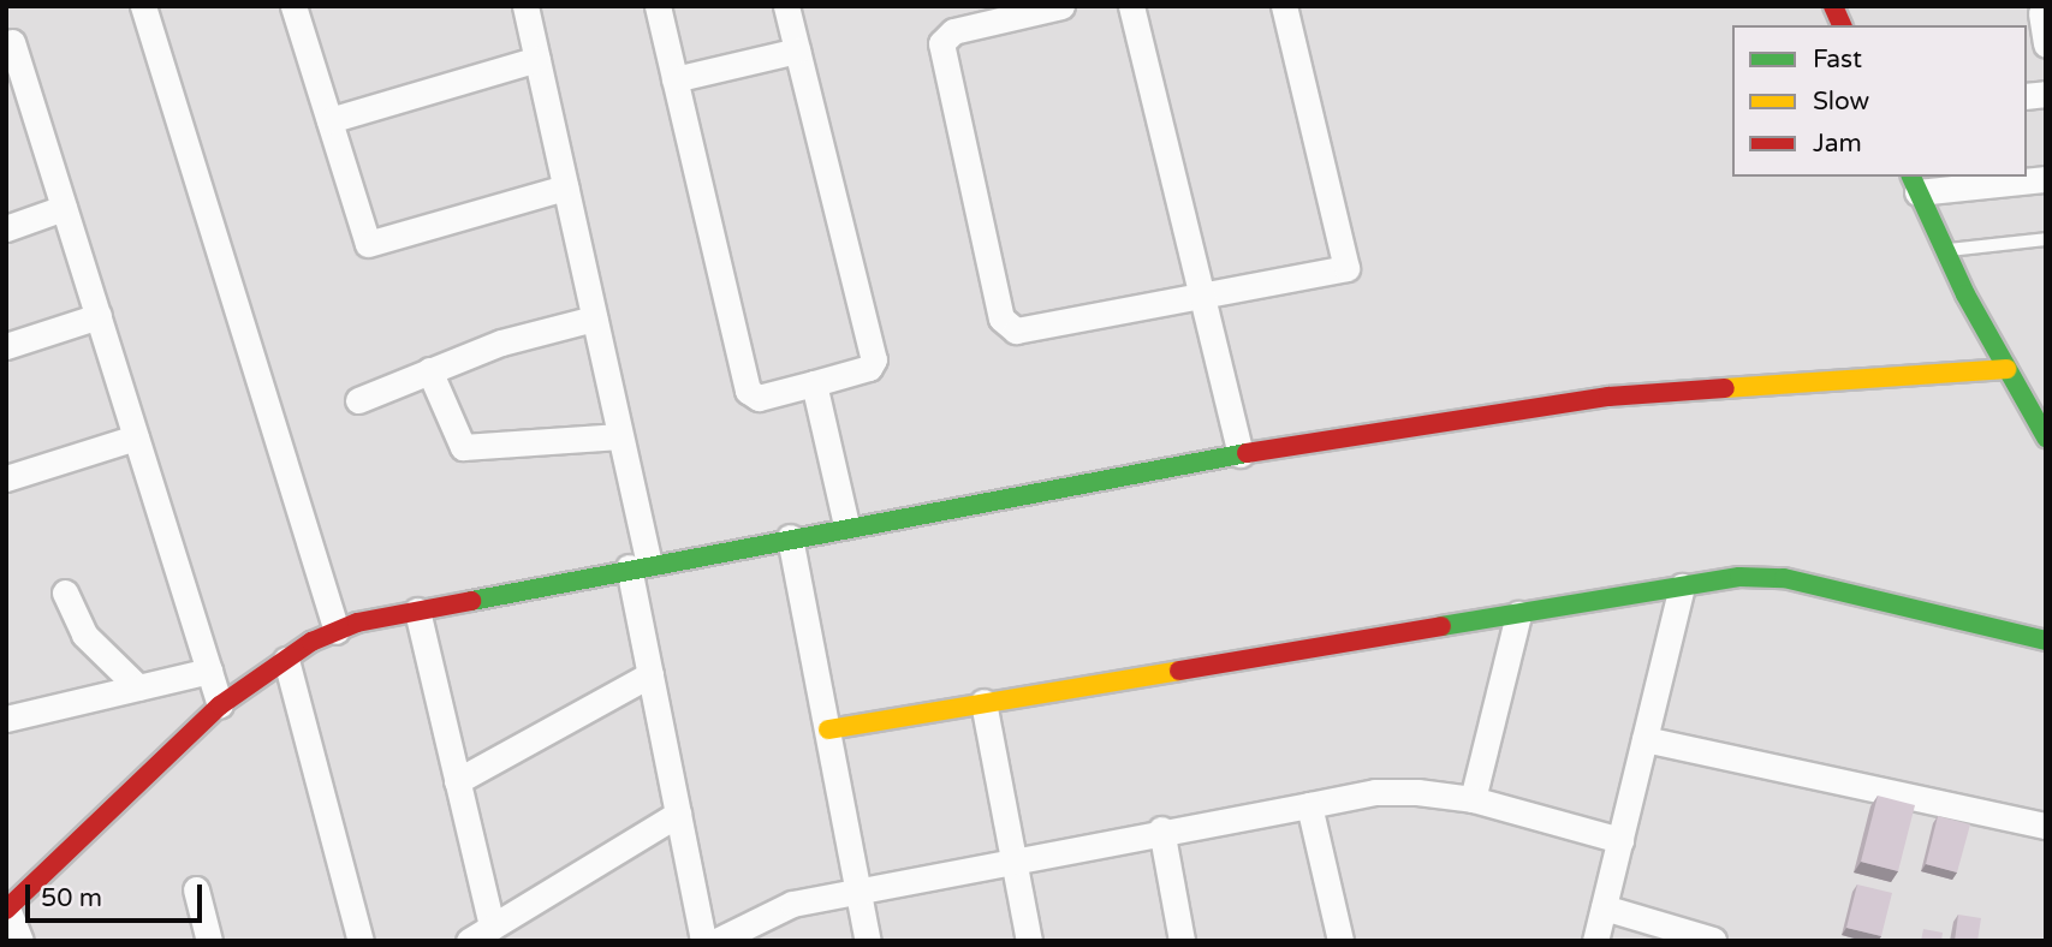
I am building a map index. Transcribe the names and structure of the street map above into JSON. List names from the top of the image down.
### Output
{
  "legend": ["Fast", "Slow", "Jam"],
  "scale_bar": "50 m"
}
